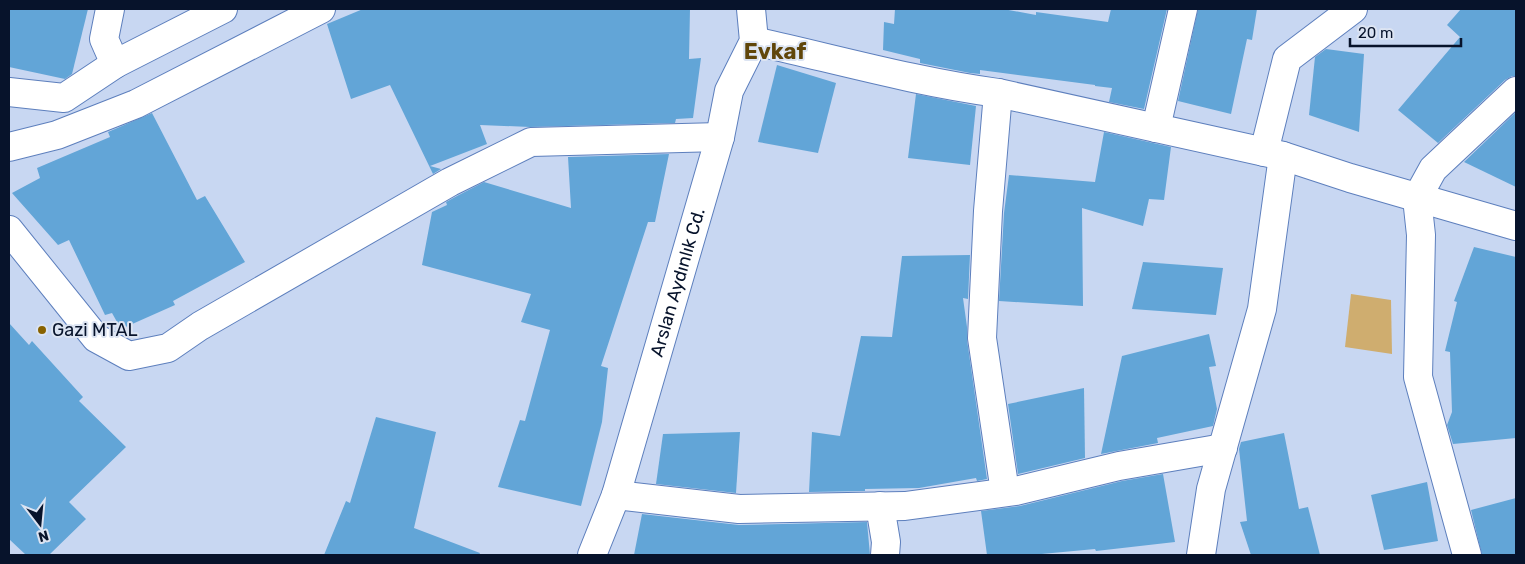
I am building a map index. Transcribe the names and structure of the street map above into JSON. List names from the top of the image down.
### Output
{
  "streets": {
    "street": ["Arslan Aydınlık Cd."]
  },
  "districts": ["Evkaf"],
  "places": ["Gazi MTAL"],
  "scale_bar": "20 m",
  "north": "bottom"
}
